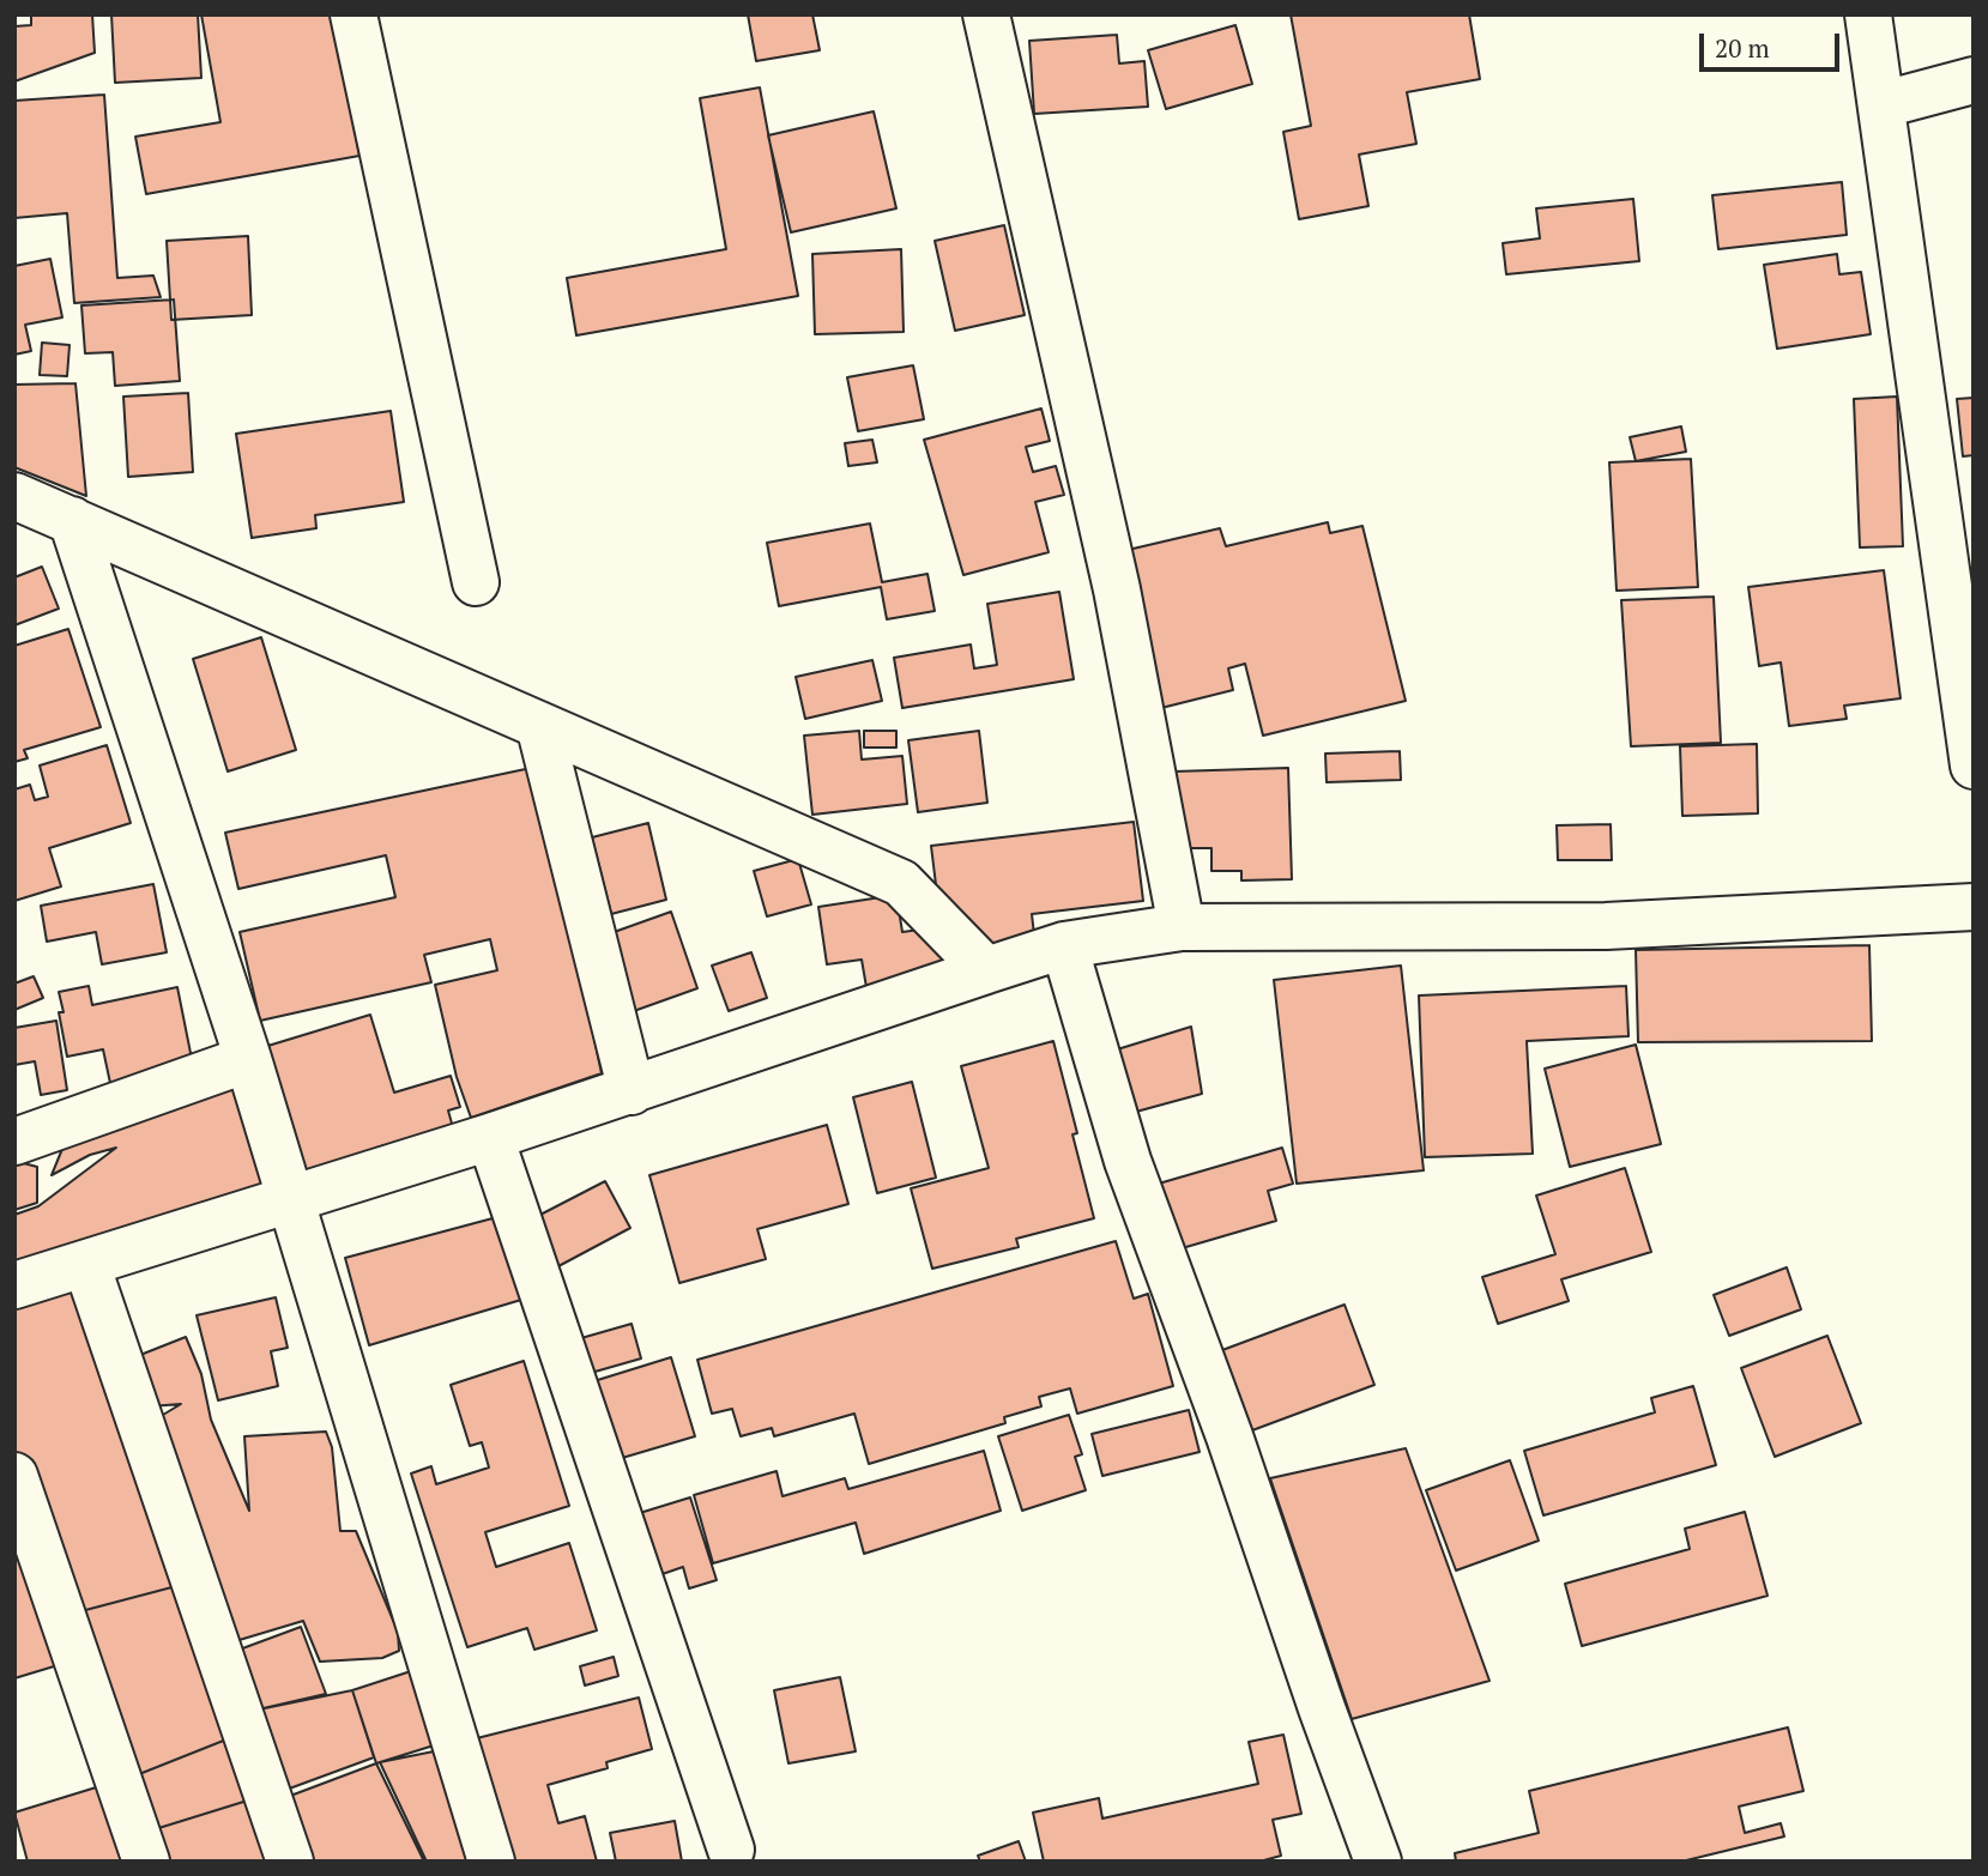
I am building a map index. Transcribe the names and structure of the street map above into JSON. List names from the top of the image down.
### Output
{
  "scale_bar": "20 m"
}
